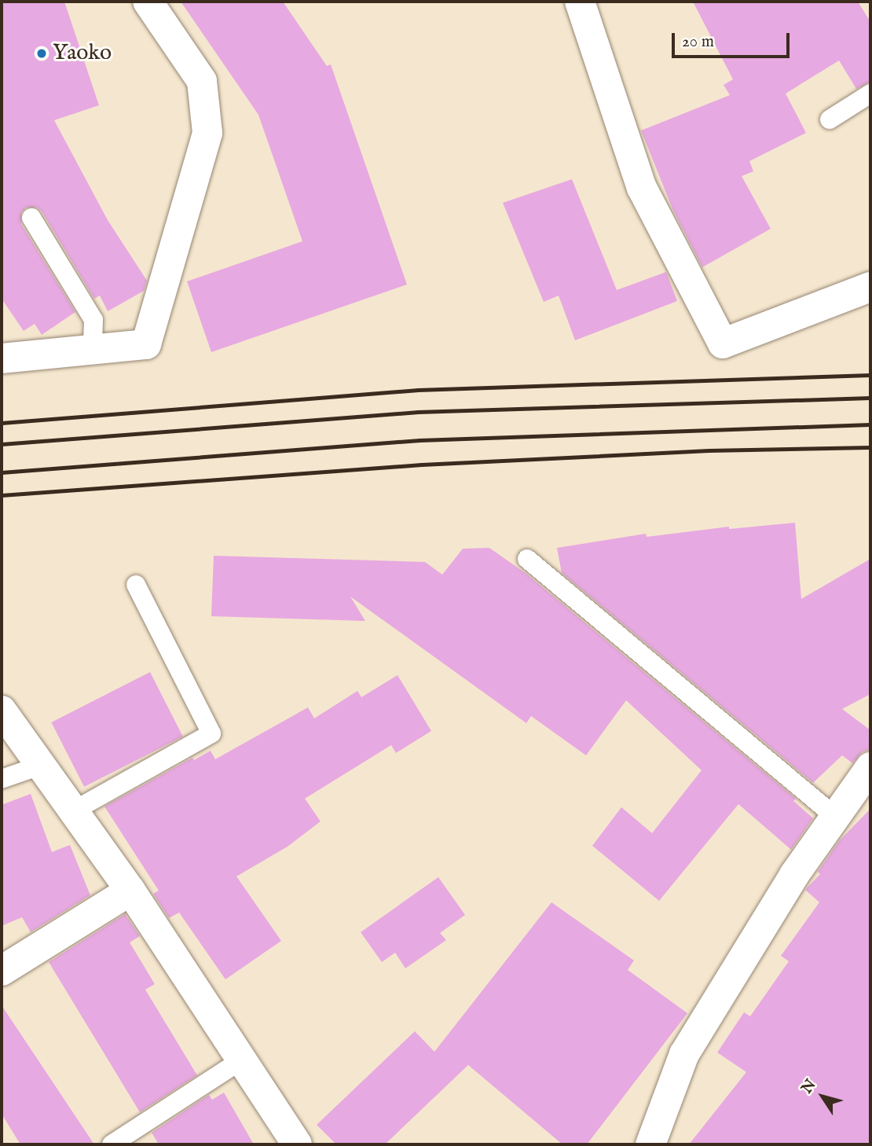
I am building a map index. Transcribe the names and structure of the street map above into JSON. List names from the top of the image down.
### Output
{
  "places": ["Yaoko"],
  "scale_bar": "20 m",
  "north": "top left"
}
